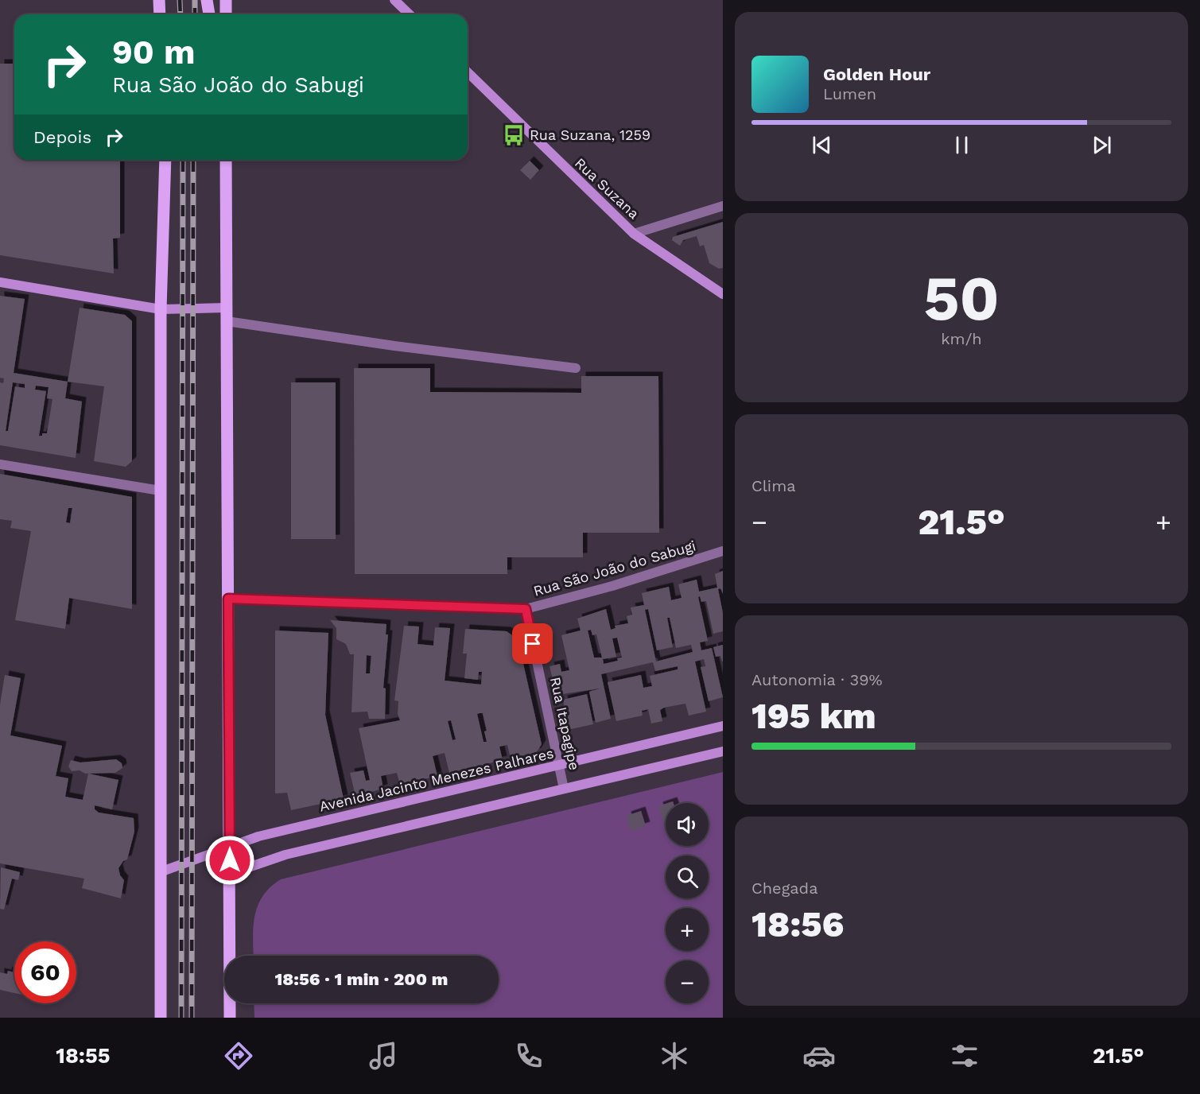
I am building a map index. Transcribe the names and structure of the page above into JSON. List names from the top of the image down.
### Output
{
  "streets": {
    "main road": ["Rua Suzana", "Avenida Jacinto Menezes Palhares"],
    "street": ["Rua São João do Sabugi", "Rua Itapagipe"]
  },
  "crossings": [
    ["Rua São João do Sabugi", "Rua Itapagipe"],
    ["Rua Itapagipe", "Avenida Jacinto Menezes Palhares"]
  ],
  "places": {
    "bus stop": ["Rua Suzana, 1259"]
  },
  "page": {
    "turn": ["90 m", "Rua São João do Sabugi"],
    "song": ["Golden Hour", "Lumen"],
    "then": "Depois",
    "tile": [
      ["50", "km/h"],
      "Clima",
      ["Autonomia · 39%", "195 km"],
      ["Chegada", "18:56"]
    ],
    "heat": ["−", "21.5°", "+"],
    "map_buttons": ["+", "−"],
    "limit": "60",
    "trip": "18:56 · 1 min · 200 m",
    "tabs": ["18:55", "21.5°"]
  }
}
